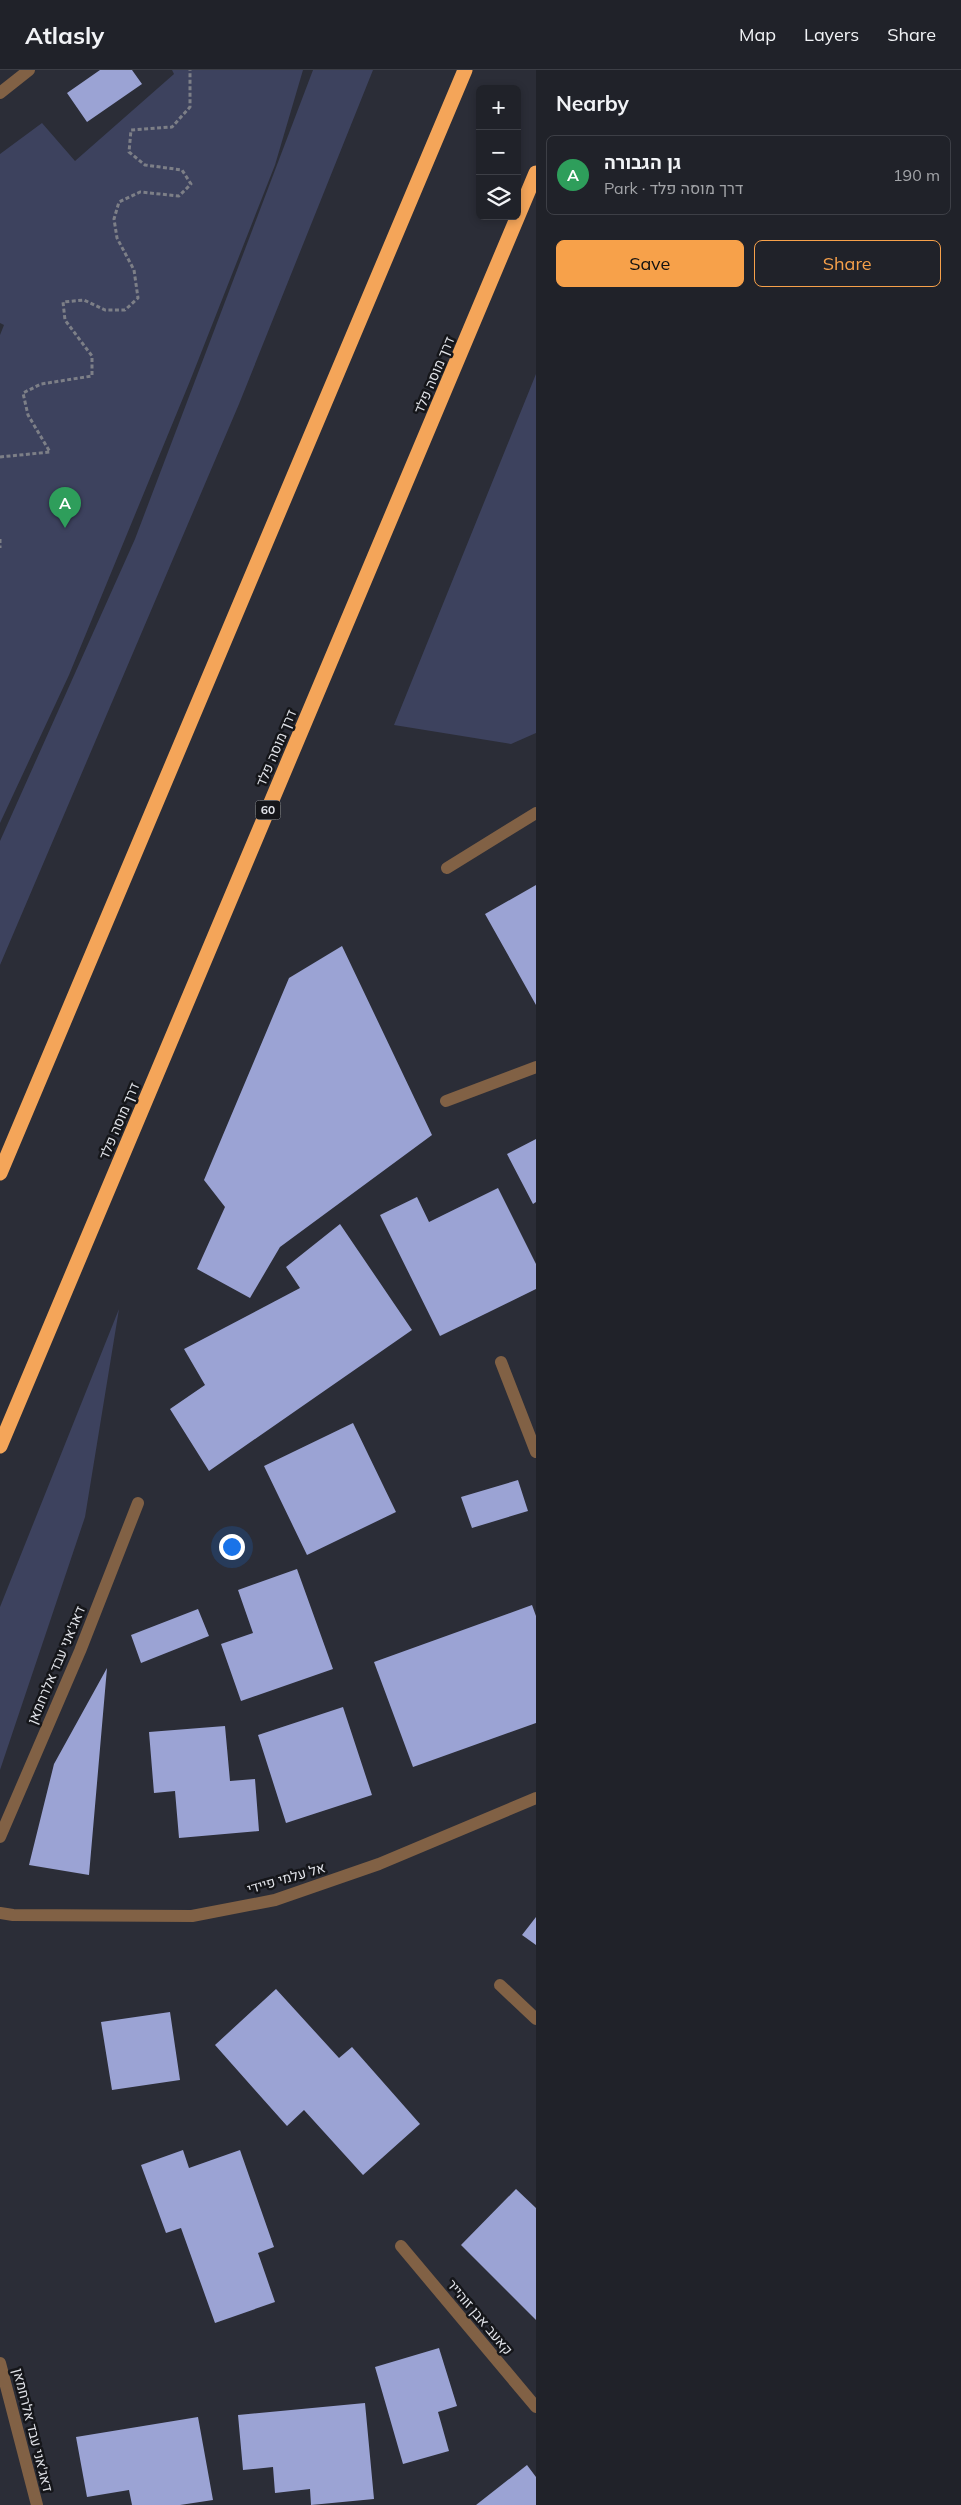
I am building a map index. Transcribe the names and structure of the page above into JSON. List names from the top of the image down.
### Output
{
  "streets": {
    "highway": ["דרך מוסה פלד", "60"],
    "street": ["דאג'אני עבד אלרחמאן", "אל עלמי פיידי", "קאעב אבן זוהייר"]
  },
  "page": {
    "header": "Atlasly",
    "nav": ["Map", "Layers", "Share"],
    "heading": "Nearby",
    "map_buttons": ["+", "−"],
    "list": [
      {
        "mark": "A",
        "name": "גן הגבורה",
        "note": "Park · דרך מוסה פלד",
        "value": "190 m"
      }
    ],
    "buttons": ["Save", "Share"],
    "pins": "A"
  }
}
